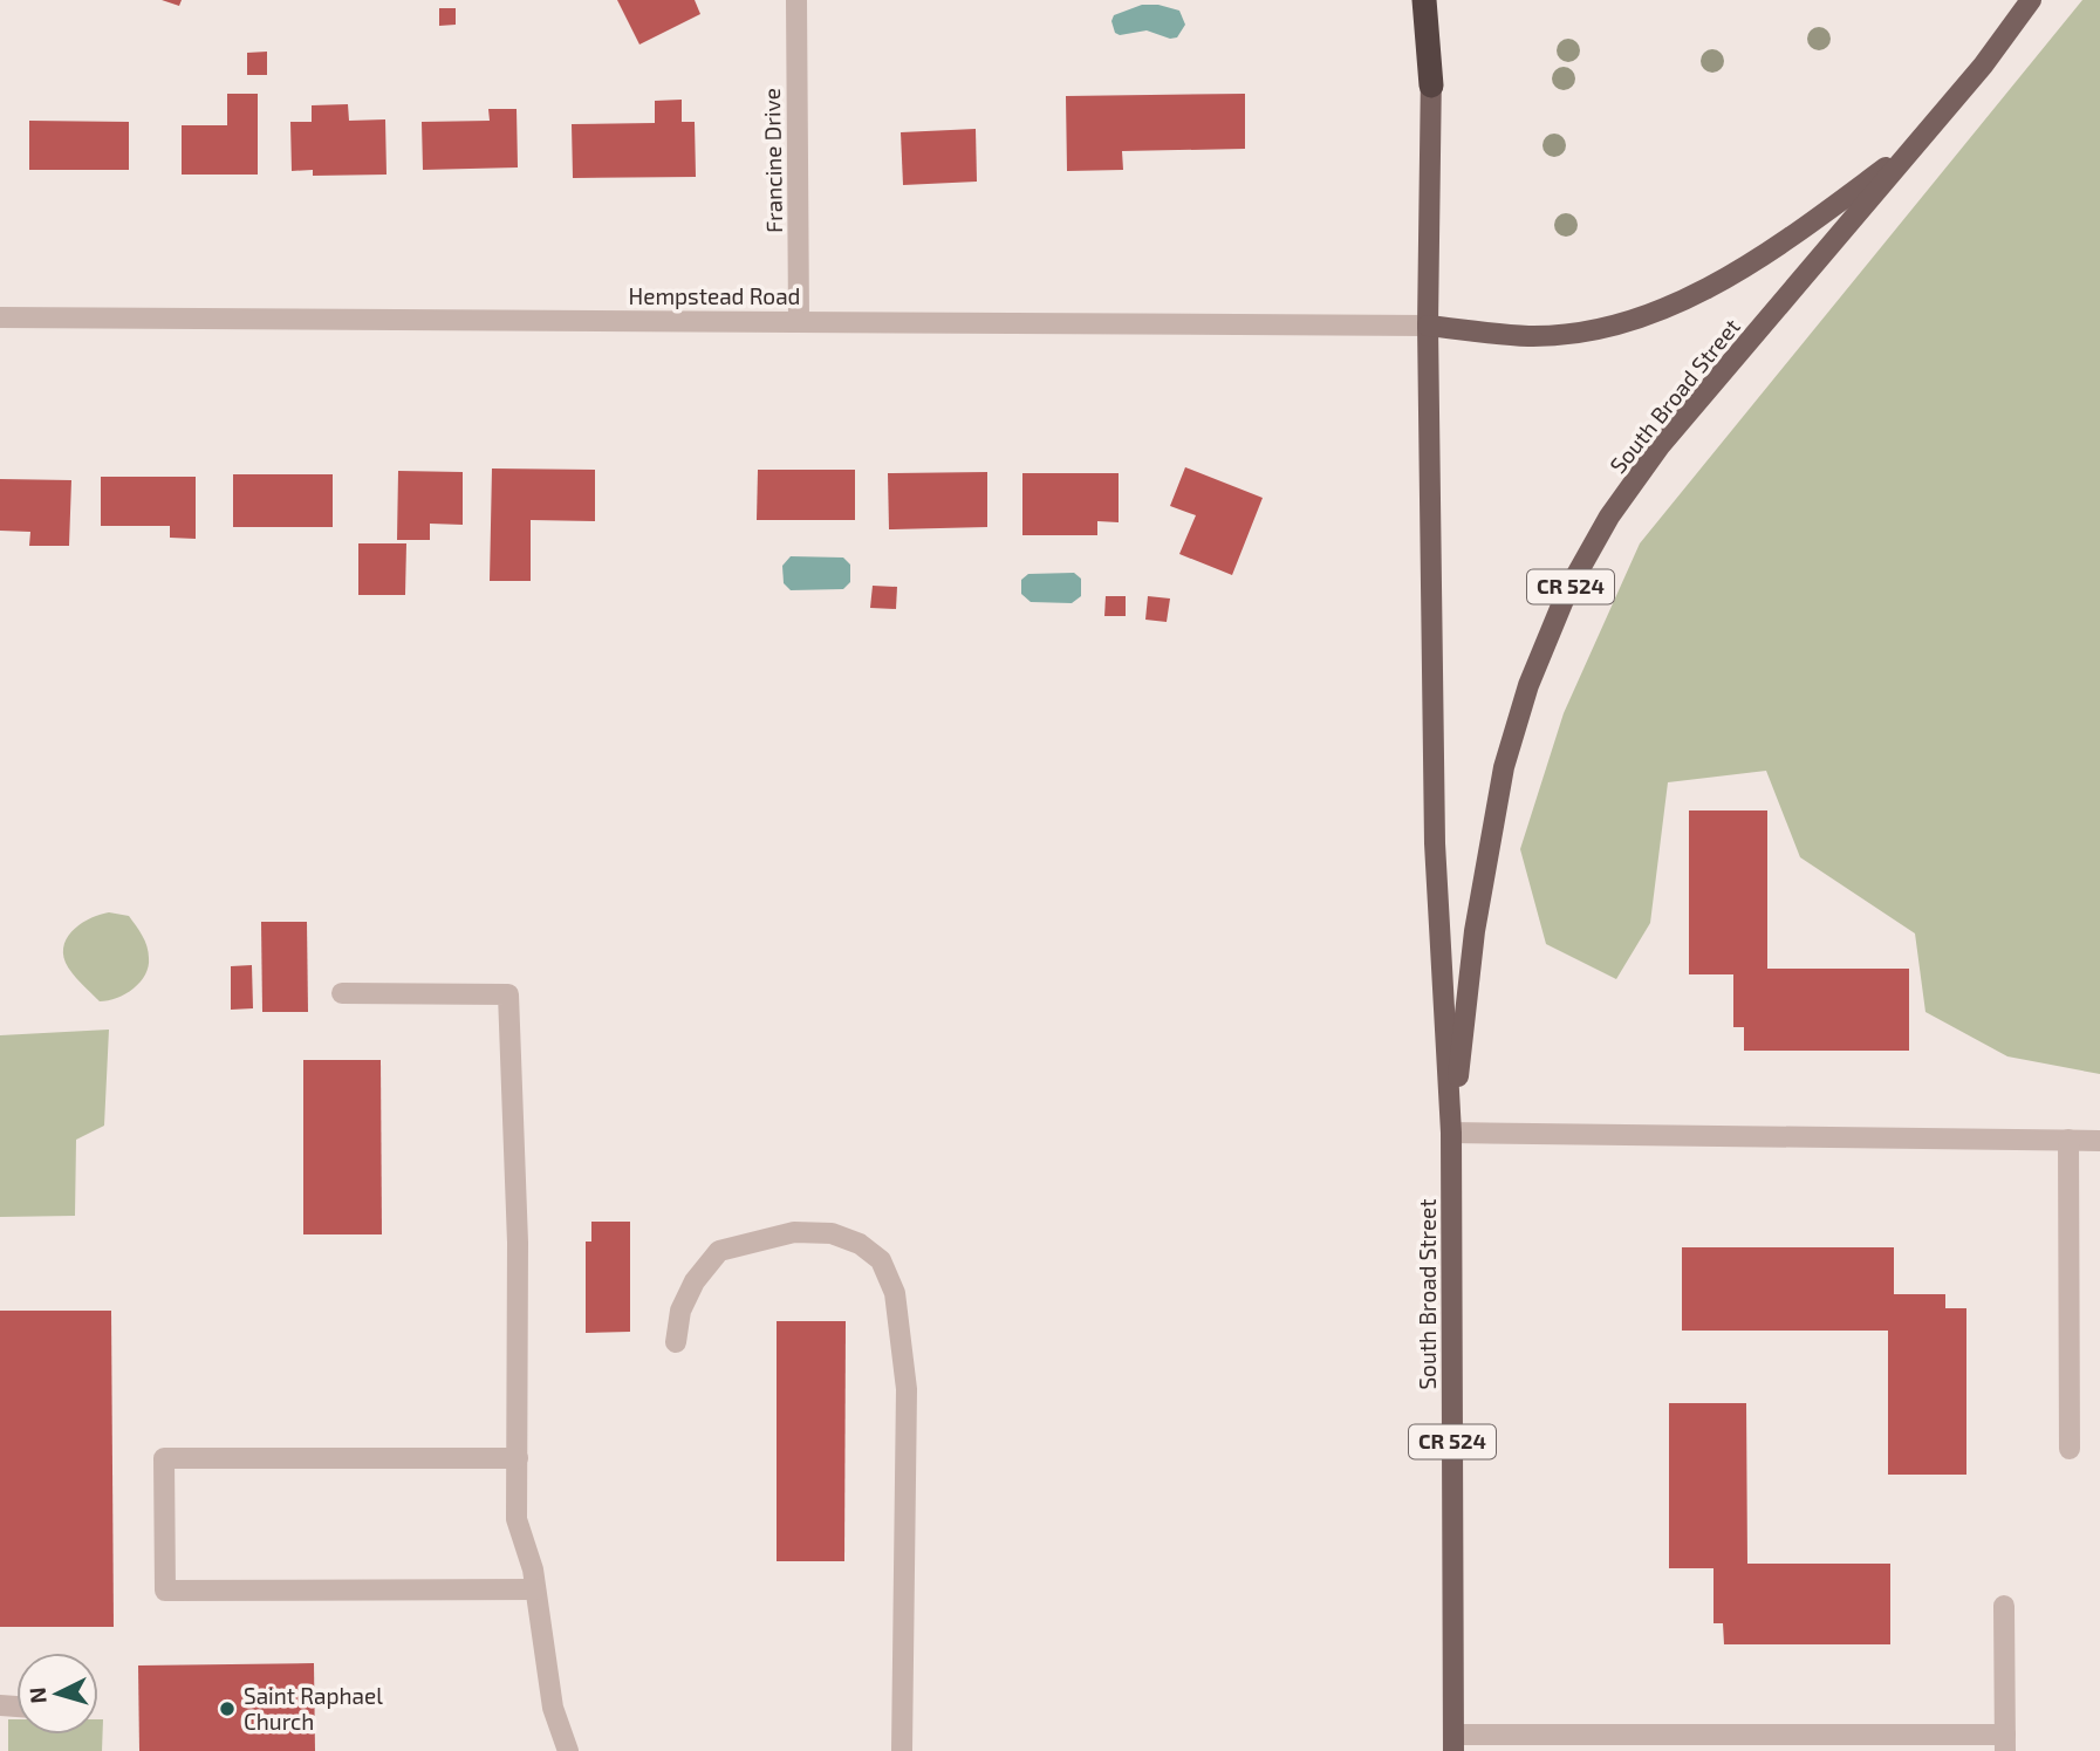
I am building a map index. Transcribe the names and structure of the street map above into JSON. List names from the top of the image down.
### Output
{
  "streets": {
    "main road": ["South Broad Street", "CR 524"],
    "street": ["Francine Drive", "Hempstead Road"]
  },
  "crossings": [
    ["Francine Drive", "Hempstead Road"],
    ["Hempstead Road", "South Broad Street"]
  ],
  "places": ["Saint Raphael Church"],
  "north": "left"
}
